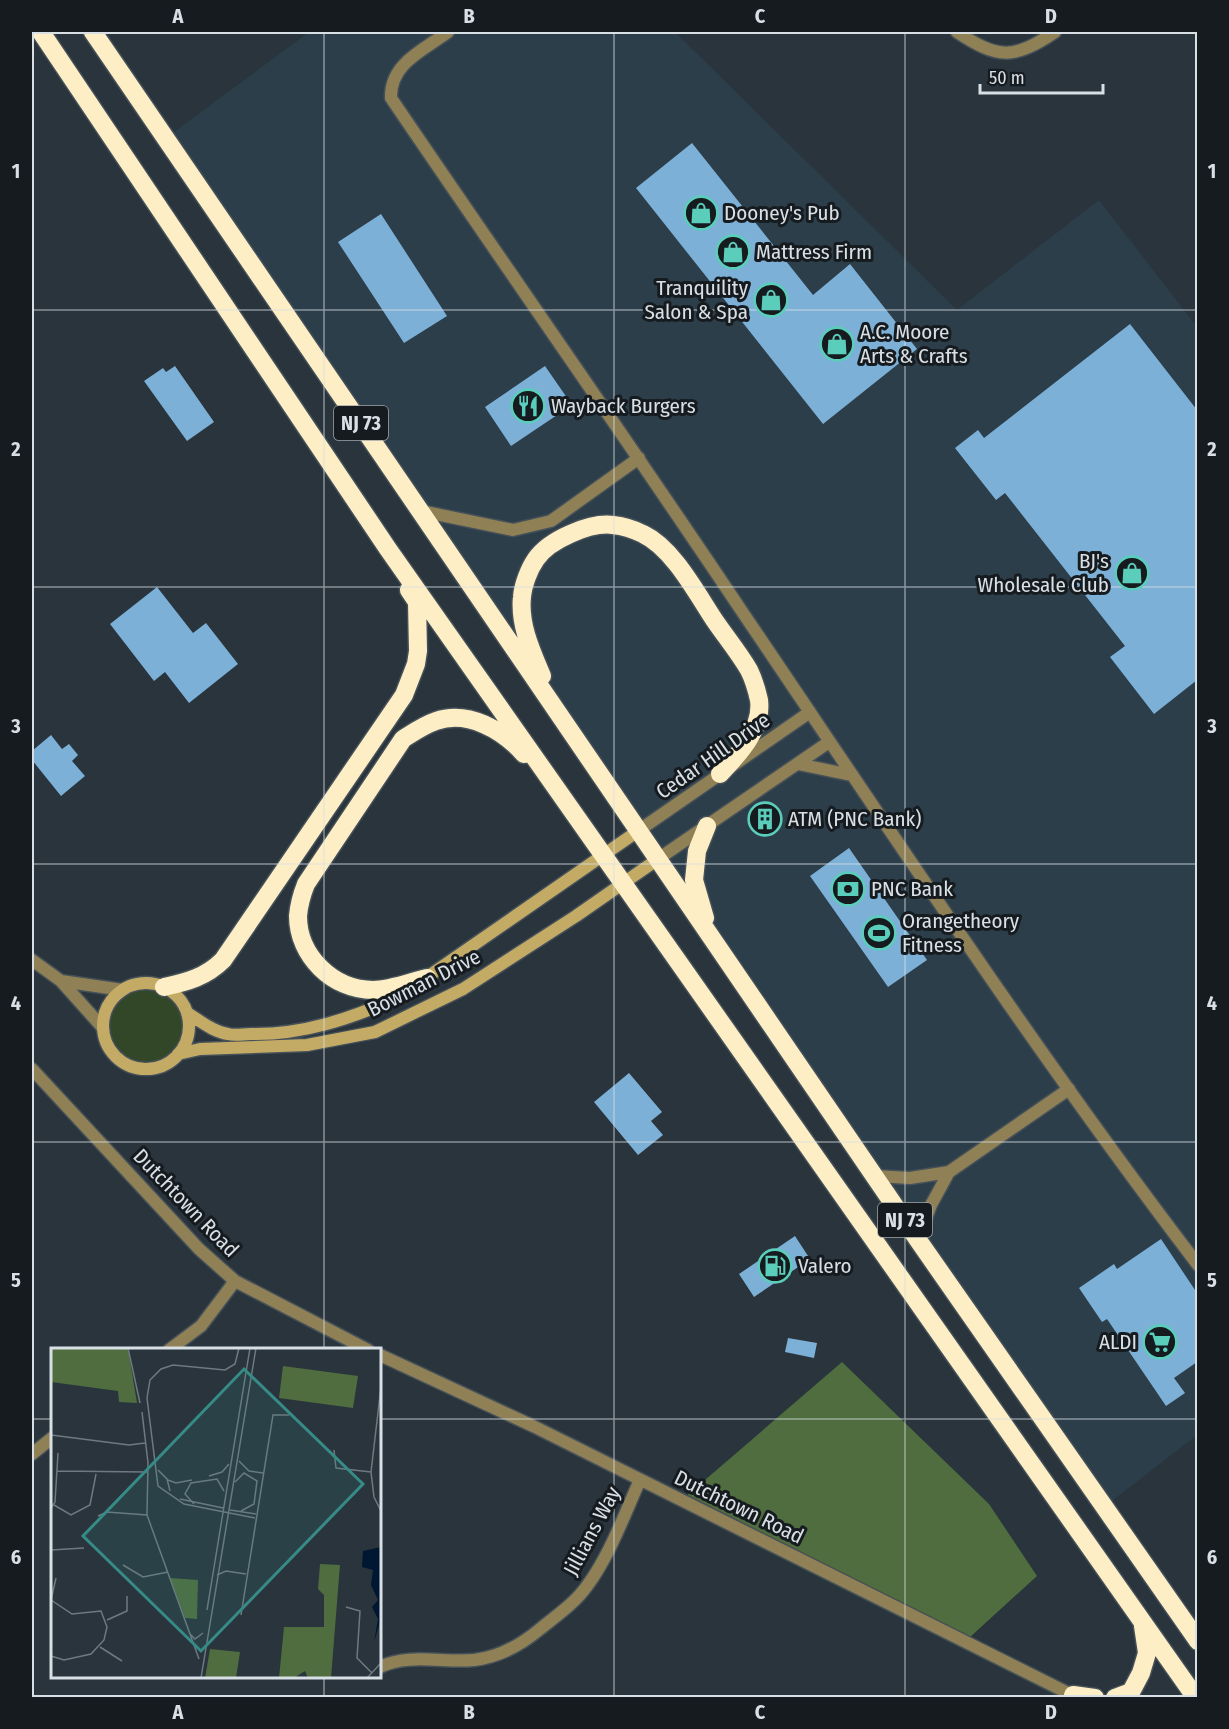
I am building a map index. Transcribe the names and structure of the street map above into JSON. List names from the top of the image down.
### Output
{
  "streets": {
    "highway": ["NJ 73"],
    "street": [
      "Cedar Hill Drive",
      "Bowman Drive",
      "Dutchtown Road",
      "Jillians Way"
    ]
  },
  "crossings": [
    ["NJ 73", "Cedar Hill Drive"],
    ["NJ 73", "Bowman Drive"],
    ["Cedar Hill Drive", "Bowman Drive"],
    ["Dutchtown Road", "Jillians Way"]
  ],
  "places": {
    "shop": [
      "Dooney's Pub",
      "Mattress Firm",
      "Tranquility Salon & Spa",
      "A.C. Moore Arts & Crafts",
      "BJ's Wholesale Club"
    ],
    "restaurant": ["Wayback Burgers"],
    "building": ["ATM (PNC Bank)"],
    "bank": ["PNC Bank"],
    "sports": ["Orangetheory Fitness"],
    "fuel station": ["Valero"],
    "supermarket": ["ALDI"]
  },
  "scale_bar": "50 m",
  "grid": {
    "columns": [
      "A",
      "B",
      "C",
      "D"
    ],
    "rows": [
      "1",
      "2",
      "3",
      "4",
      "5",
      "6"
    ]
  }
}
